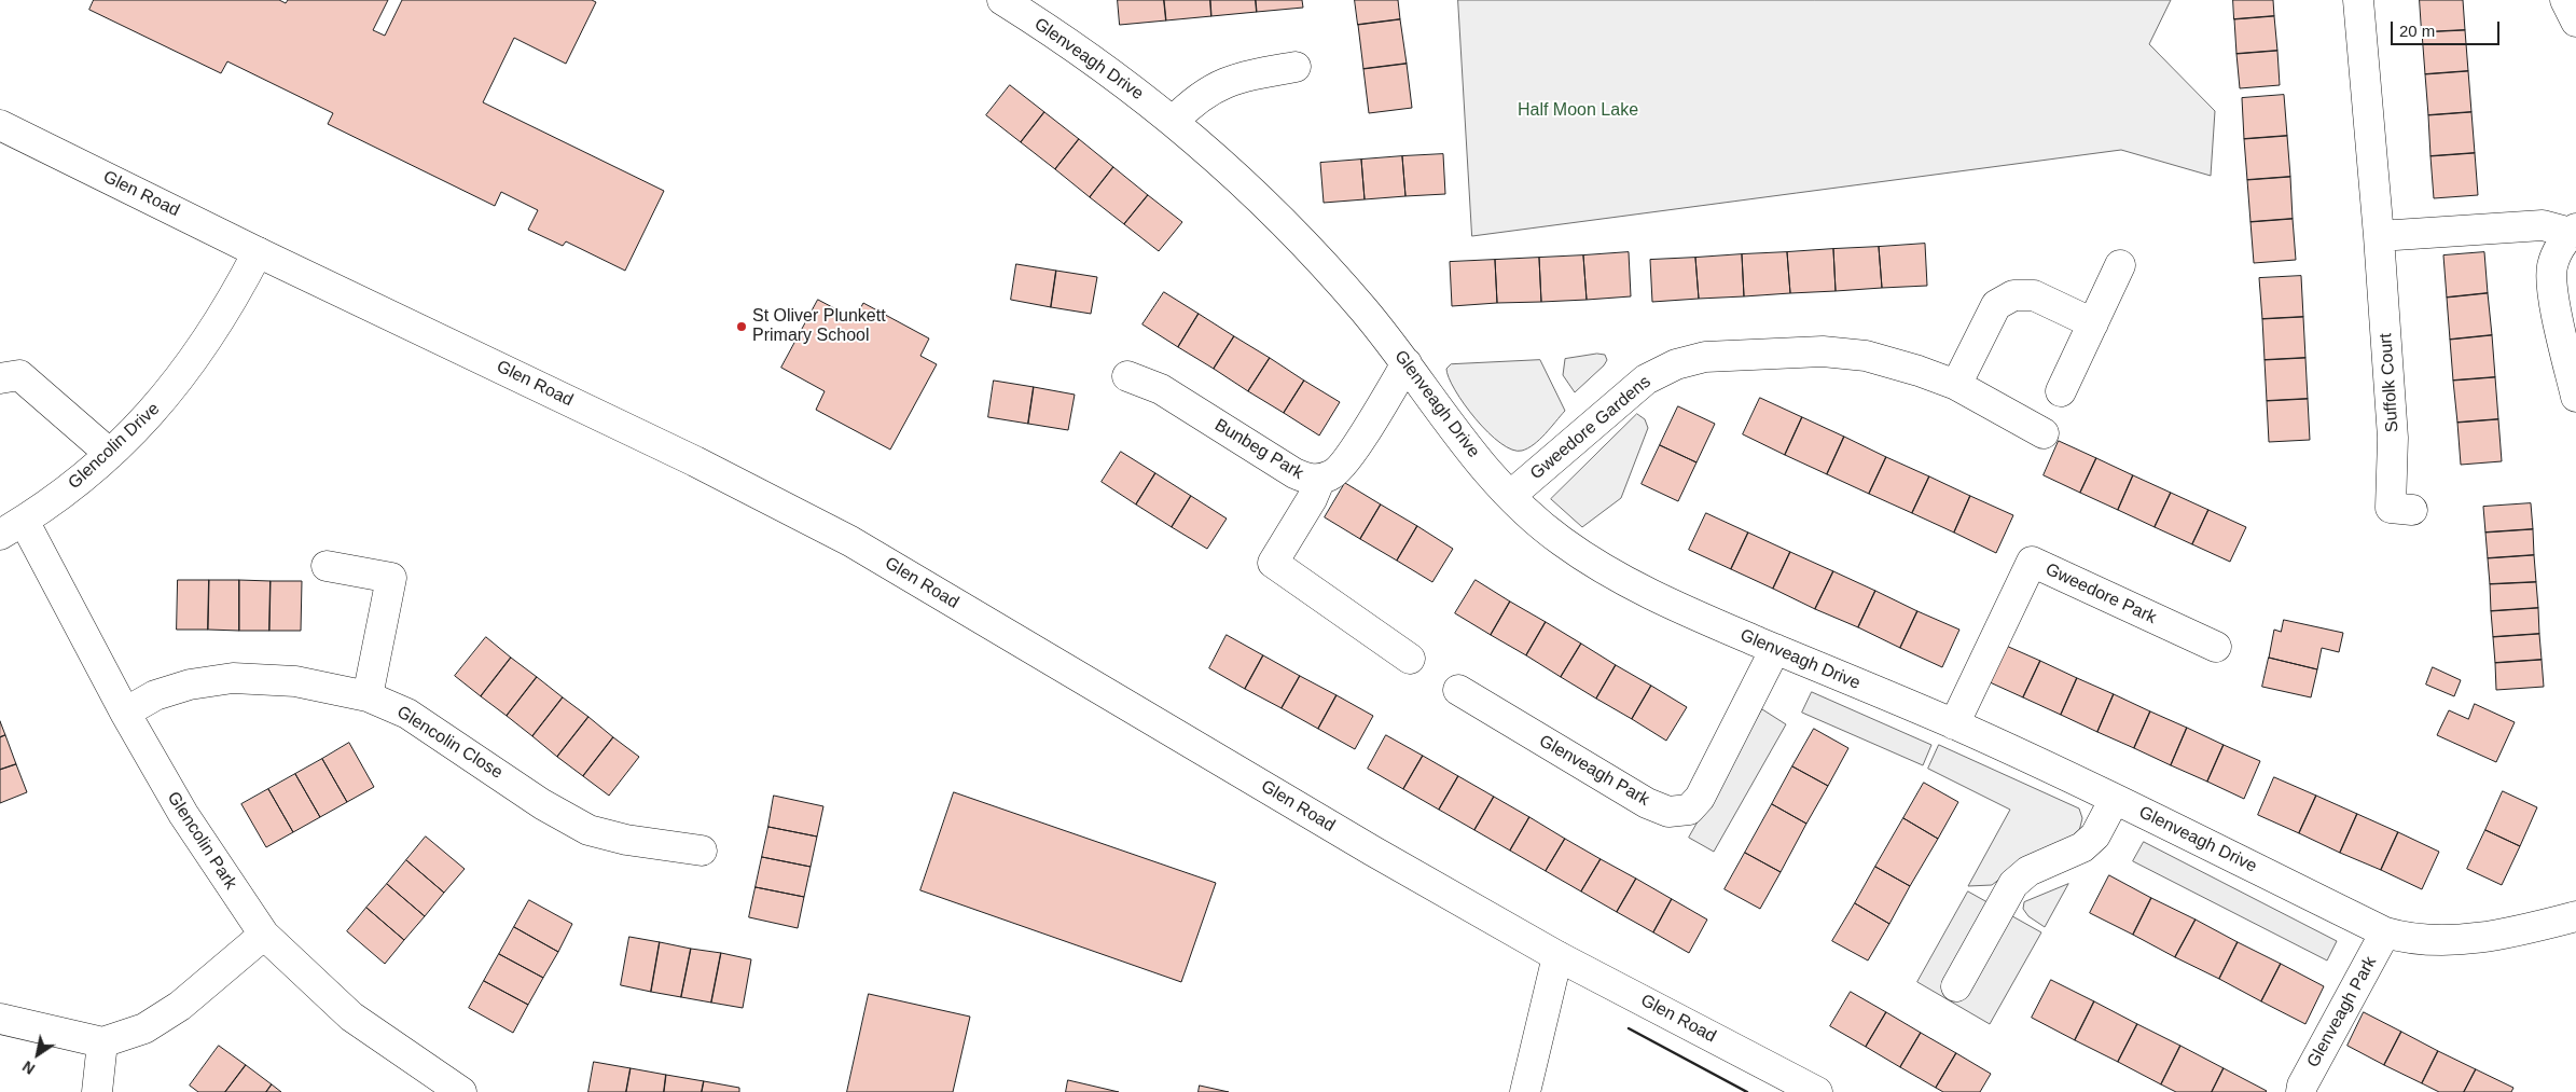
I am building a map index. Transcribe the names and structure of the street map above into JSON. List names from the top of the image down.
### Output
{
  "streets": {
    "street": [
      "Glenveagh Drive",
      "Glen Road",
      "Suffolk Court",
      "Gweedore Gardens",
      "Glencolin Drive",
      "Bunbeg Park",
      "Gweedore Park",
      "Glencolin Close",
      "Glenveagh Park",
      "Glencolin Park"
    ]
  },
  "crossings": [
    ["Glenveagh Drive", "Gweedore Gardens"],
    ["Glenveagh Drive", "Bunbeg Park"],
    ["Glenveagh Drive", "Gweedore Park"],
    ["Glenveagh Drive", "Glenveagh Park"],
    ["Glen Road", "Glencolin Drive"],
    ["Glencolin Drive", "Glencolin Park"],
    ["Glencolin Close", "Glencolin Park"]
  ],
  "parks": ["Half Moon Lake"],
  "places": ["St Oliver Plunkett Primary School"],
  "scale_bar": "20 m",
  "north": "bottom left"
}
